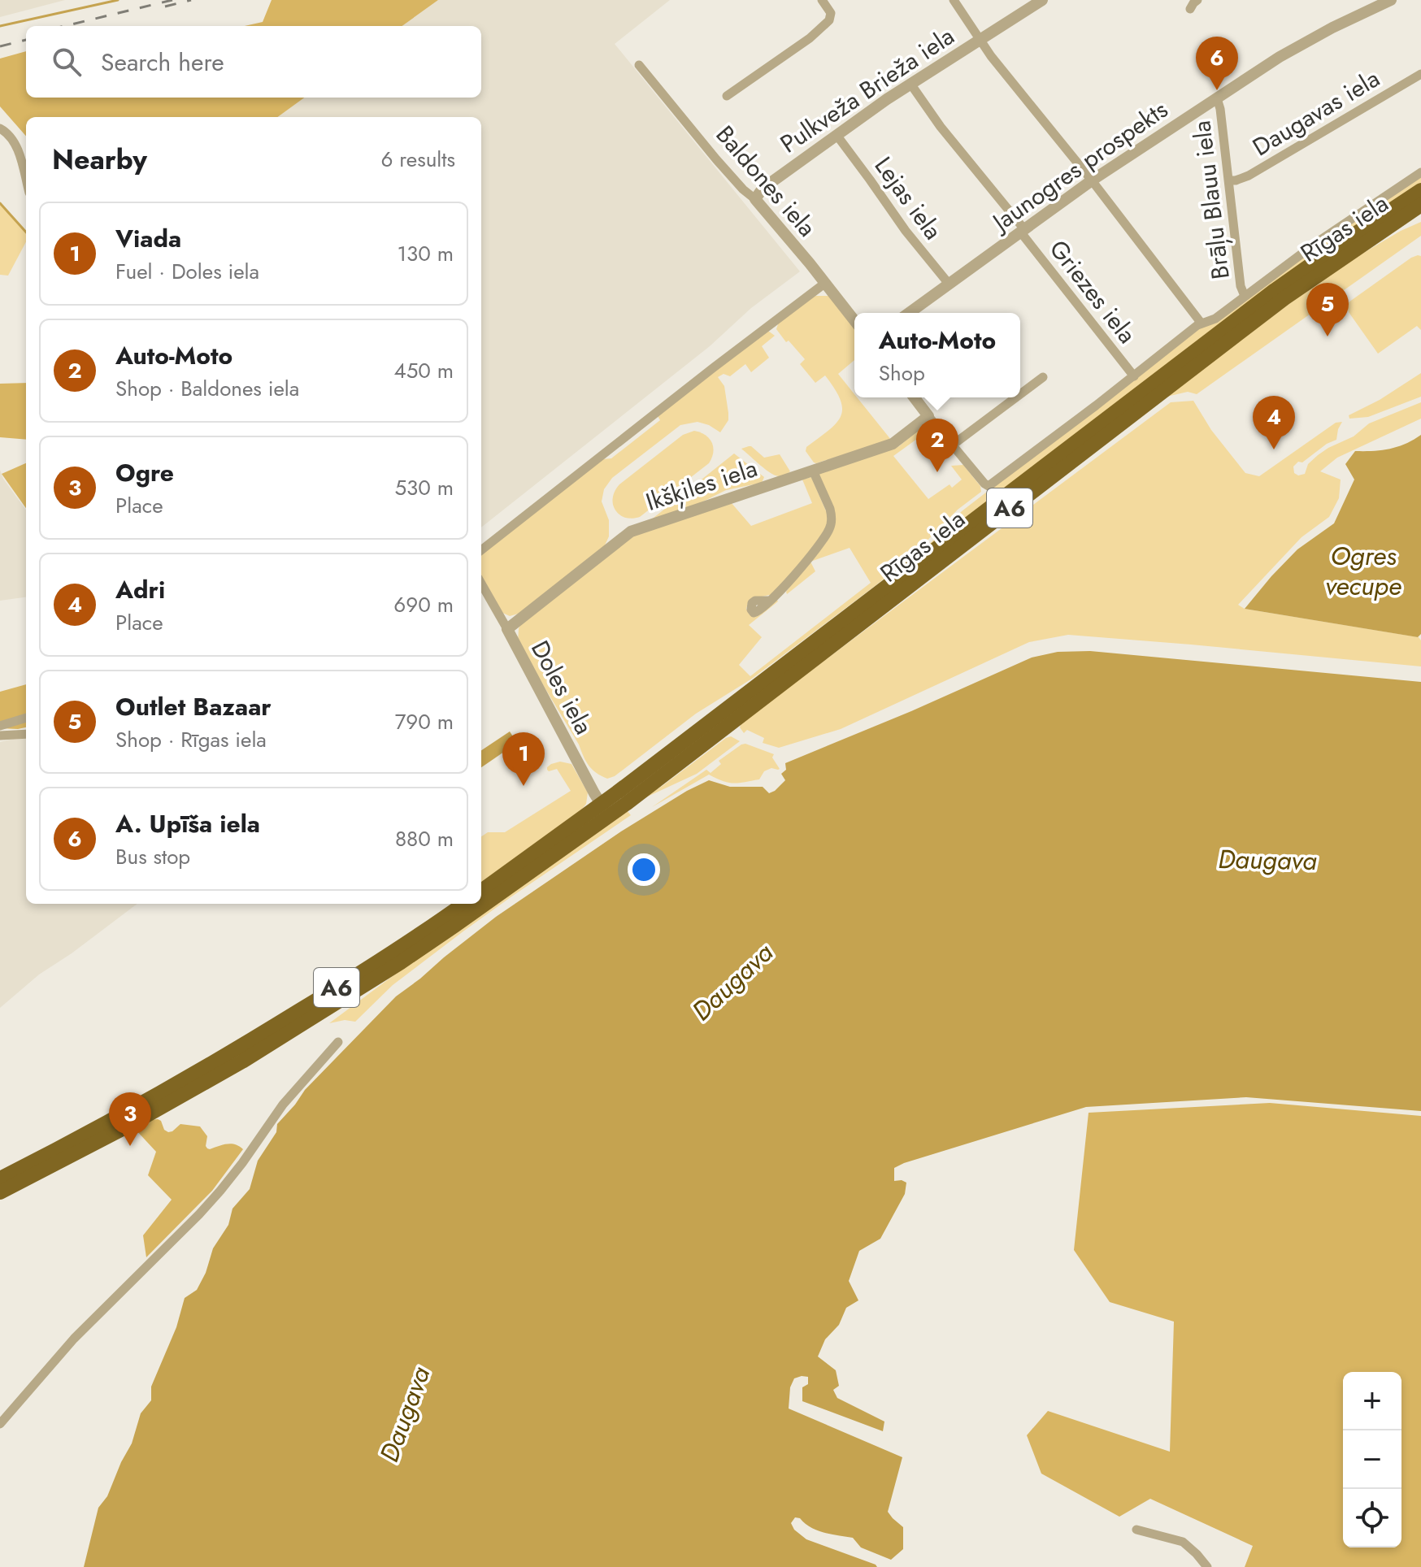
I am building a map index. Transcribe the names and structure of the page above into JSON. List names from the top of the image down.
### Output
{
  "streets": {
    "highway": ["Rīgas iela", "A6"],
    "street": [
      "Pulkveža Brieža iela",
      "Daugavas iela",
      "Jaunogres prospekts",
      "Baldones iela",
      "Lejas iela",
      "Brāļu Blauu iela",
      "Griezes iela",
      "Ikšķiles iela",
      "Doles iela"
    ]
  },
  "crossings": [
    ["Pulkveža Brieža iela", "Baldones iela"],
    ["Pulkveža Brieža iela", "Lejas iela"],
    ["Pulkveža Brieža iela", "Griezes iela"],
    ["Daugavas iela", "Brāļu Blauu iela"],
    ["Jaunogres prospekts", "Lejas iela"],
    ["Jaunogres prospekts", "Brāļu Blauu iela"],
    ["Jaunogres prospekts", "Griezes iela"],
    ["Brāļu Blauu iela", "Rīgas iela"],
    ["Rīgas iela", "Griezes iela"],
    ["Rīgas iela", "A6"],
    ["Rīgas iela", "Doles iela"],
    ["Ikšķiles iela", "Doles iela"]
  ],
  "water": ["Ogres vecupe", "Daugava"],
  "page": {
    "search": "Search here",
    "pins": [
      "6",
      "5",
      "4",
      "2",
      "1",
      "3"
    ],
    "heading": ["Nearby", "6 results"],
    "list": [
      {
        "mark": "1",
        "name": "Viada",
        "note": "Fuel · Doles iela",
        "value": "130 m"
      },
      {
        "mark": "2",
        "name": "Auto-Moto",
        "note": "Shop · Baldones iela",
        "value": "450 m"
      },
      {
        "mark": "3",
        "name": "Ogre",
        "note": "Place",
        "value": "530 m"
      },
      {
        "mark": "4",
        "name": "Adri",
        "note": "Place",
        "value": "690 m"
      },
      {
        "mark": "5",
        "name": "Outlet Bazaar",
        "note": "Shop · Rīgas iela",
        "value": "790 m"
      },
      {
        "mark": "6",
        "name": "A. Upīša iela",
        "note": "Bus stop",
        "value": "880 m"
      }
    ],
    "popup": ["Auto-Moto", "Shop"],
    "map_buttons": ["+", "−"]
  }
}
